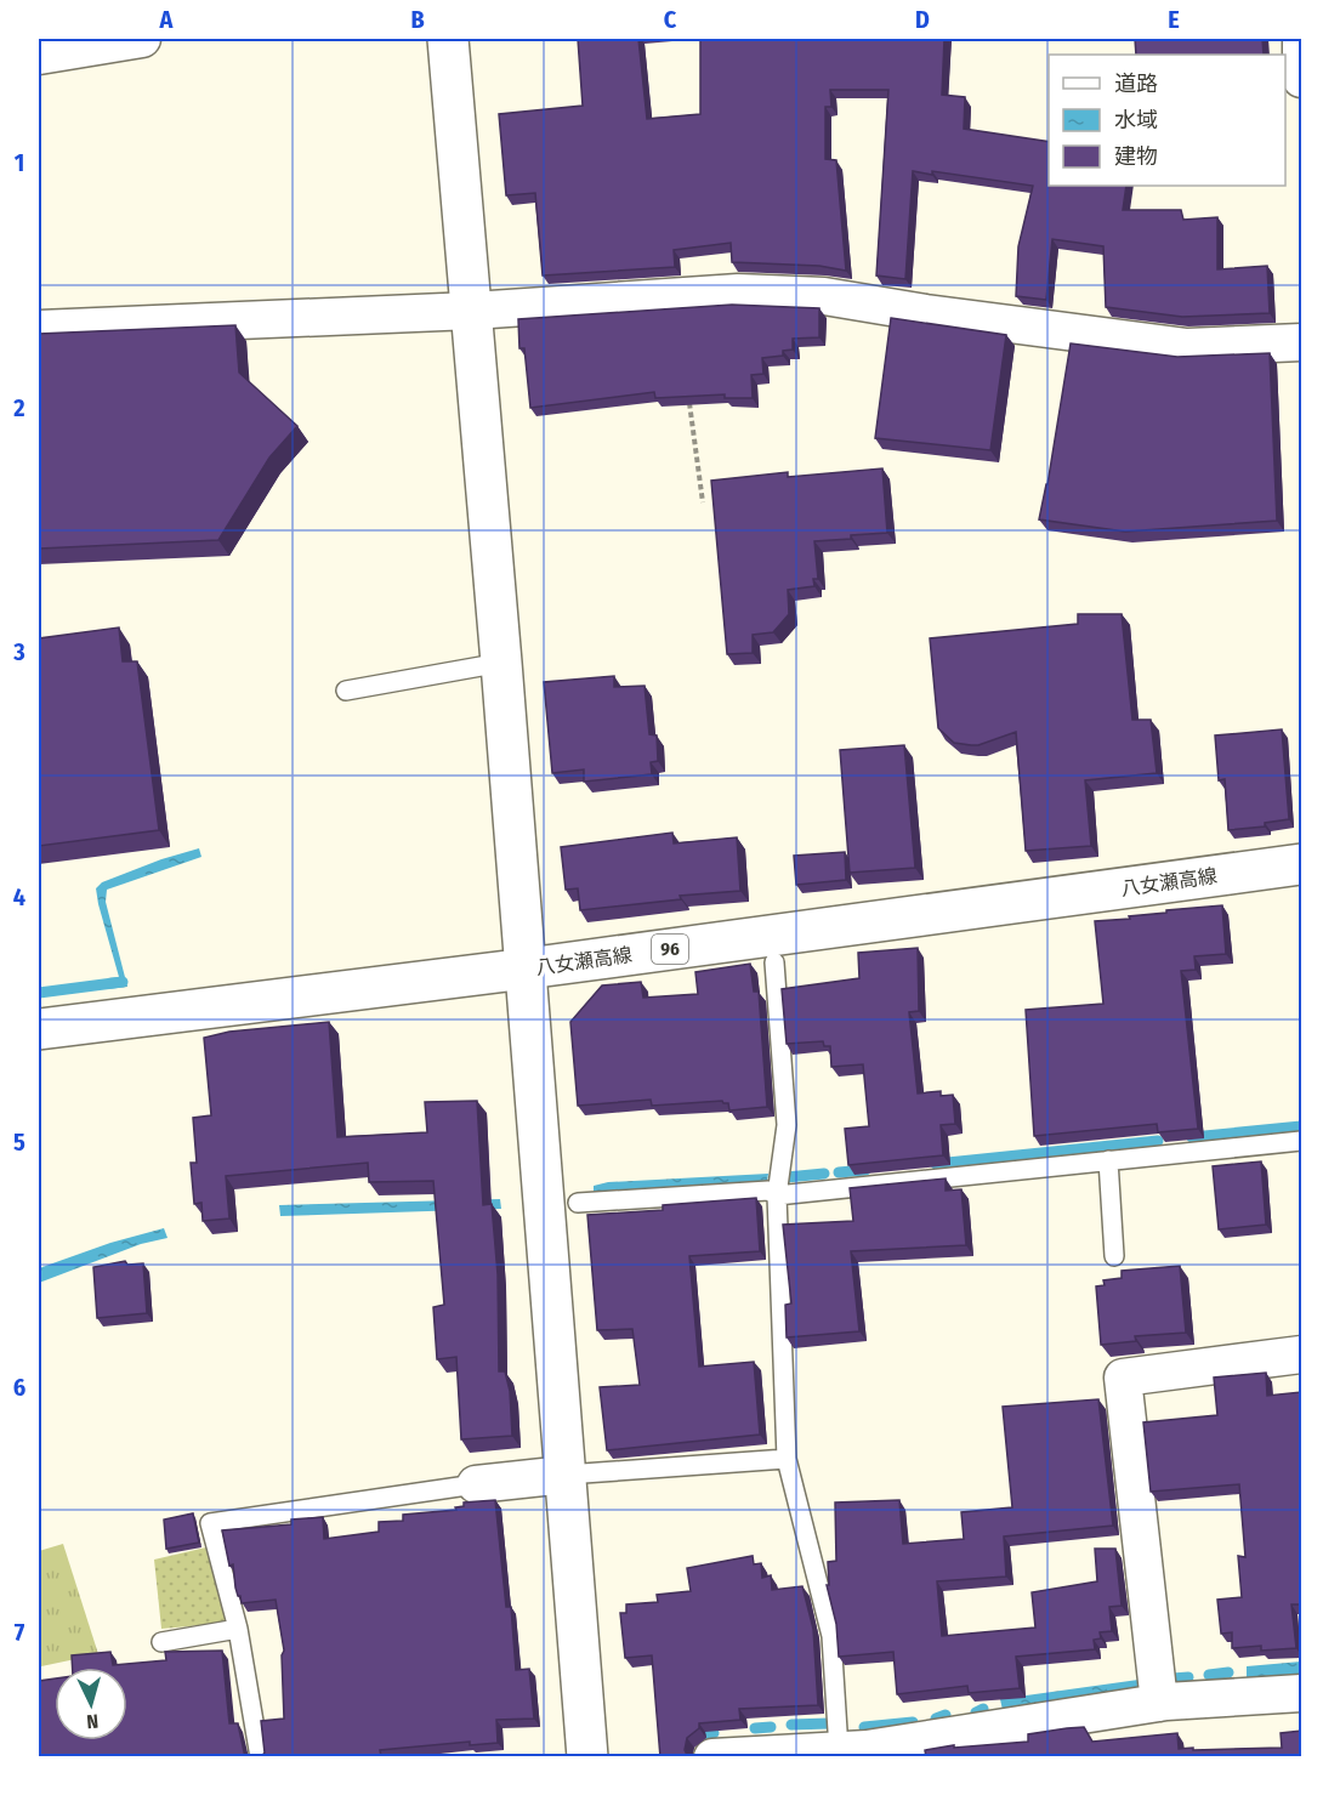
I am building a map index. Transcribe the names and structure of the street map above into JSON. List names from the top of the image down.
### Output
{
  "streets": {
    "street": ["八女瀬高線", "96"]
  },
  "legend": ["道路", "水域", "建物"],
  "north": "bottom",
  "grid": {
    "columns": [
      "A",
      "B",
      "C",
      "D",
      "E"
    ],
    "rows": [
      "1",
      "2",
      "3",
      "4",
      "5",
      "6",
      "7"
    ]
  }
}
